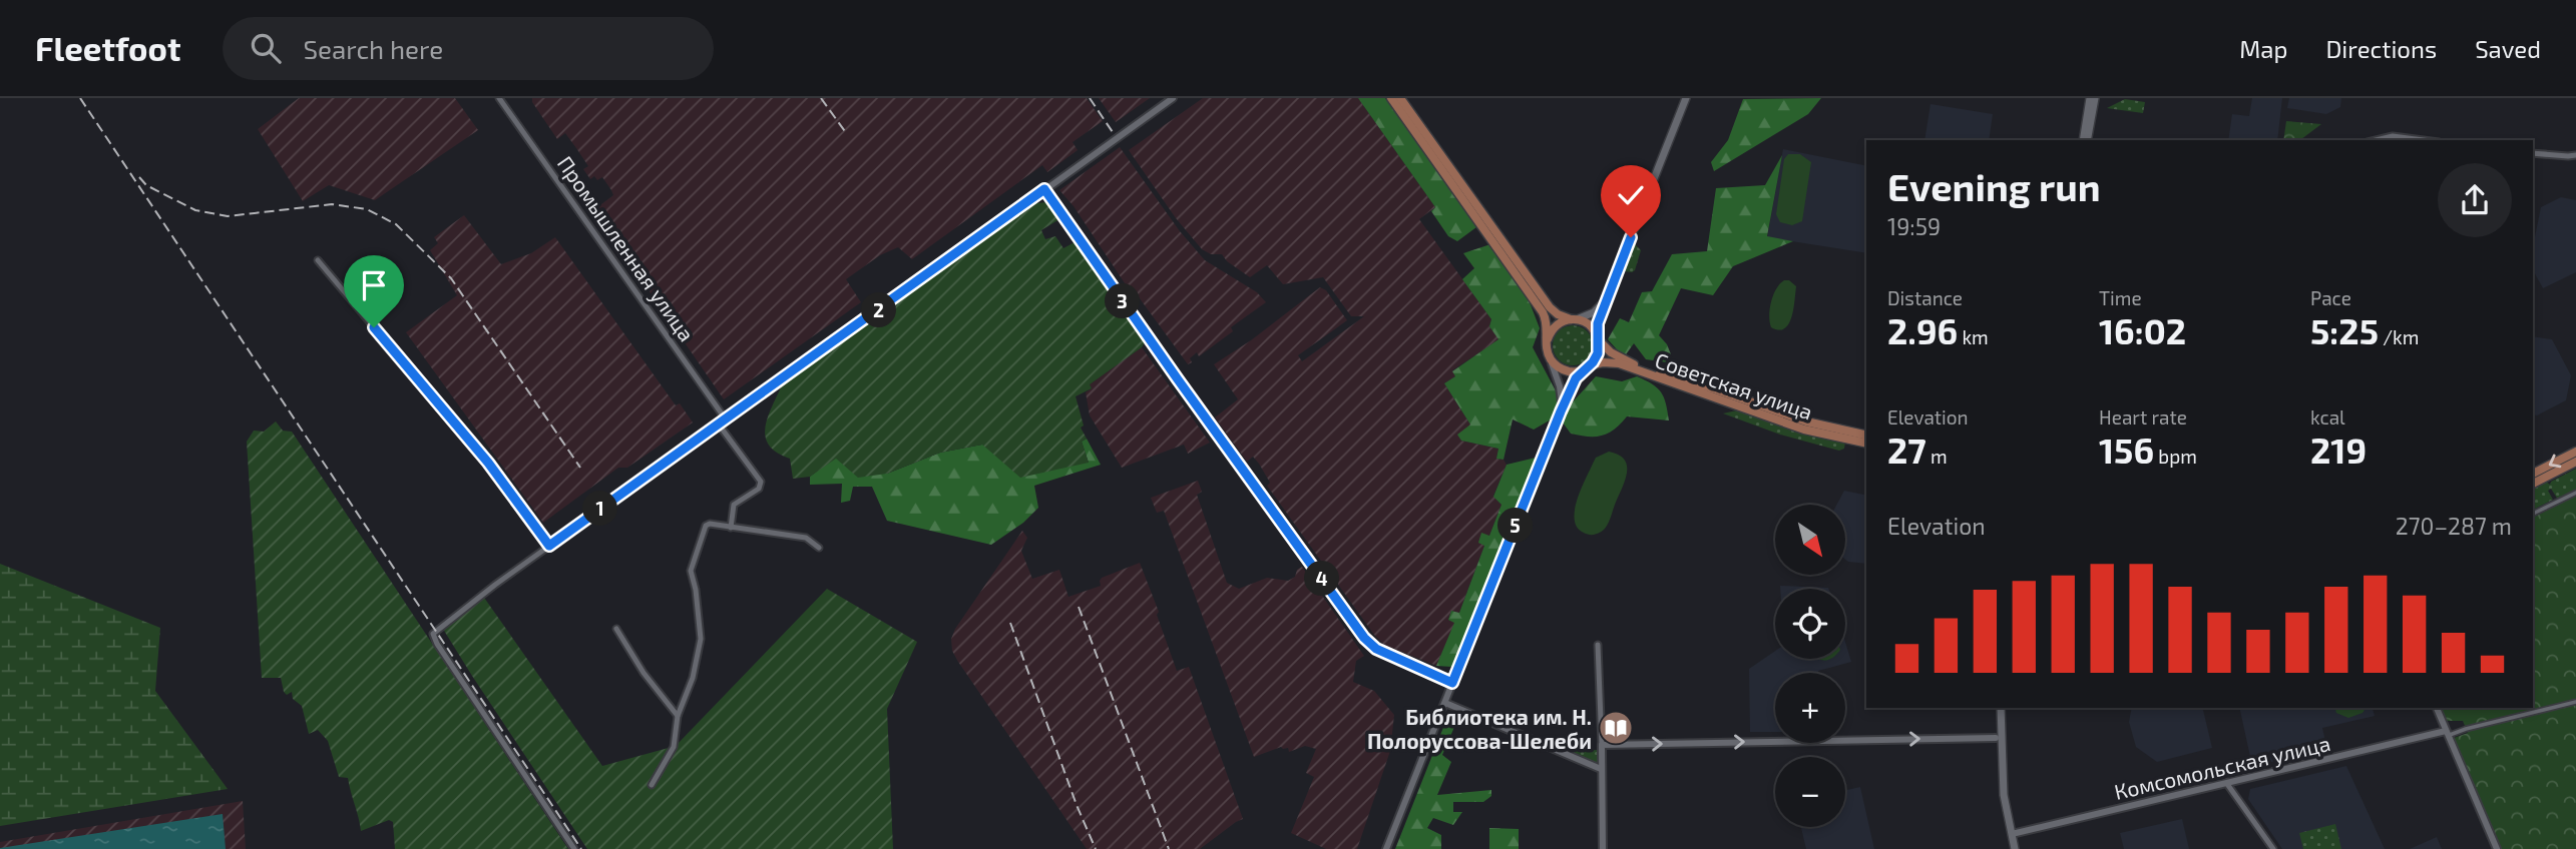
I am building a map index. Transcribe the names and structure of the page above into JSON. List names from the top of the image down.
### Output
{
  "streets": {
    "main road": ["Советская улица"],
    "street": ["Промышленная улица", "Комсомольская улица"]
  },
  "places": {
    "library": ["Библиотека им. Н. Полоруссова-Шелеби"]
  },
  "north": "bottom right",
  "page": {
    "header": "Fleetfoot",
    "search": "Search here",
    "nav": ["Map", "Directions", "Saved"],
    "heading": ["Evening run", "19:59"],
    "stats": [
      ["Distance", "2.96 km"],
      ["Time", "16:02"],
      ["Pace", "5:25 /km"],
      ["Elevation", "27 m"],
      ["Heart rate", "156 bpm"],
      ["kcal", "219"]
    ],
    "pins": [
      "3",
      "2",
      "1",
      "5",
      "4"
    ],
    "chart": ["Elevation", "270–287 m"],
    "map_buttons": ["+", "−"]
  }
}
